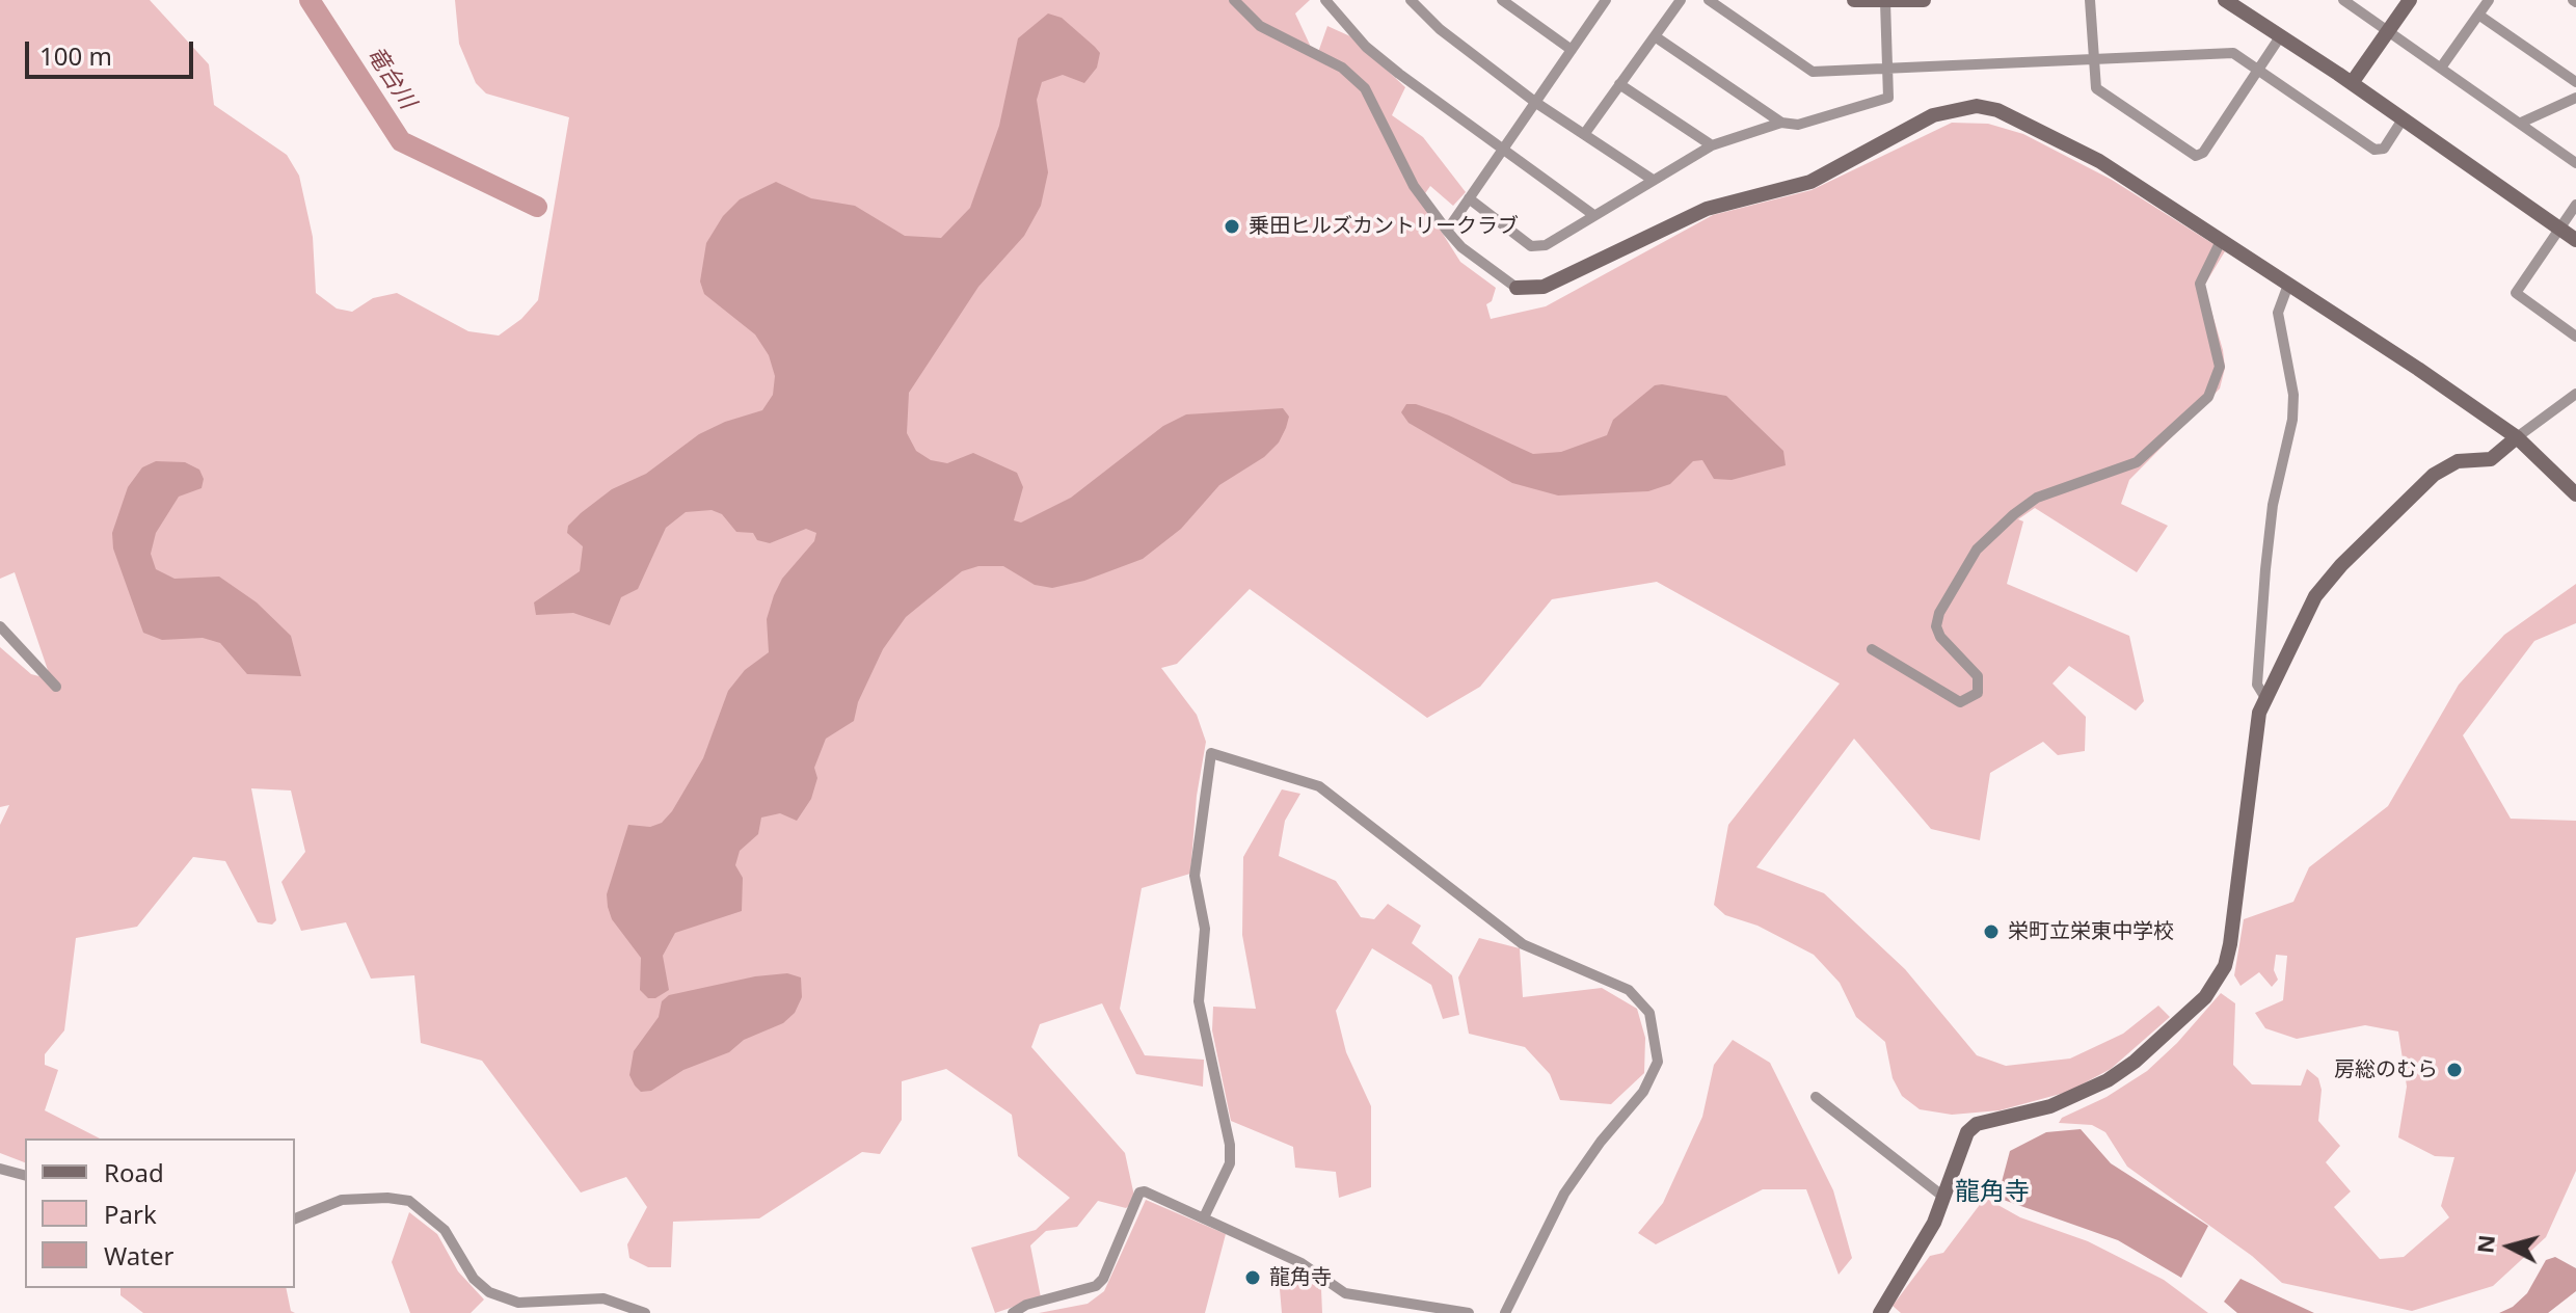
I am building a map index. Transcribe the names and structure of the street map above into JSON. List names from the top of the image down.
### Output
{
  "districts": ["龍角寺"],
  "water": ["竜台川"],
  "places": [
    "乗田ヒルズカントリークラブ",
    "栄町立栄東中学校",
    "房総のむら",
    "龍角寺"
  ],
  "legend": ["Road", "Park", "Water"],
  "scale_bar": "100 m",
  "north": "left"
}
